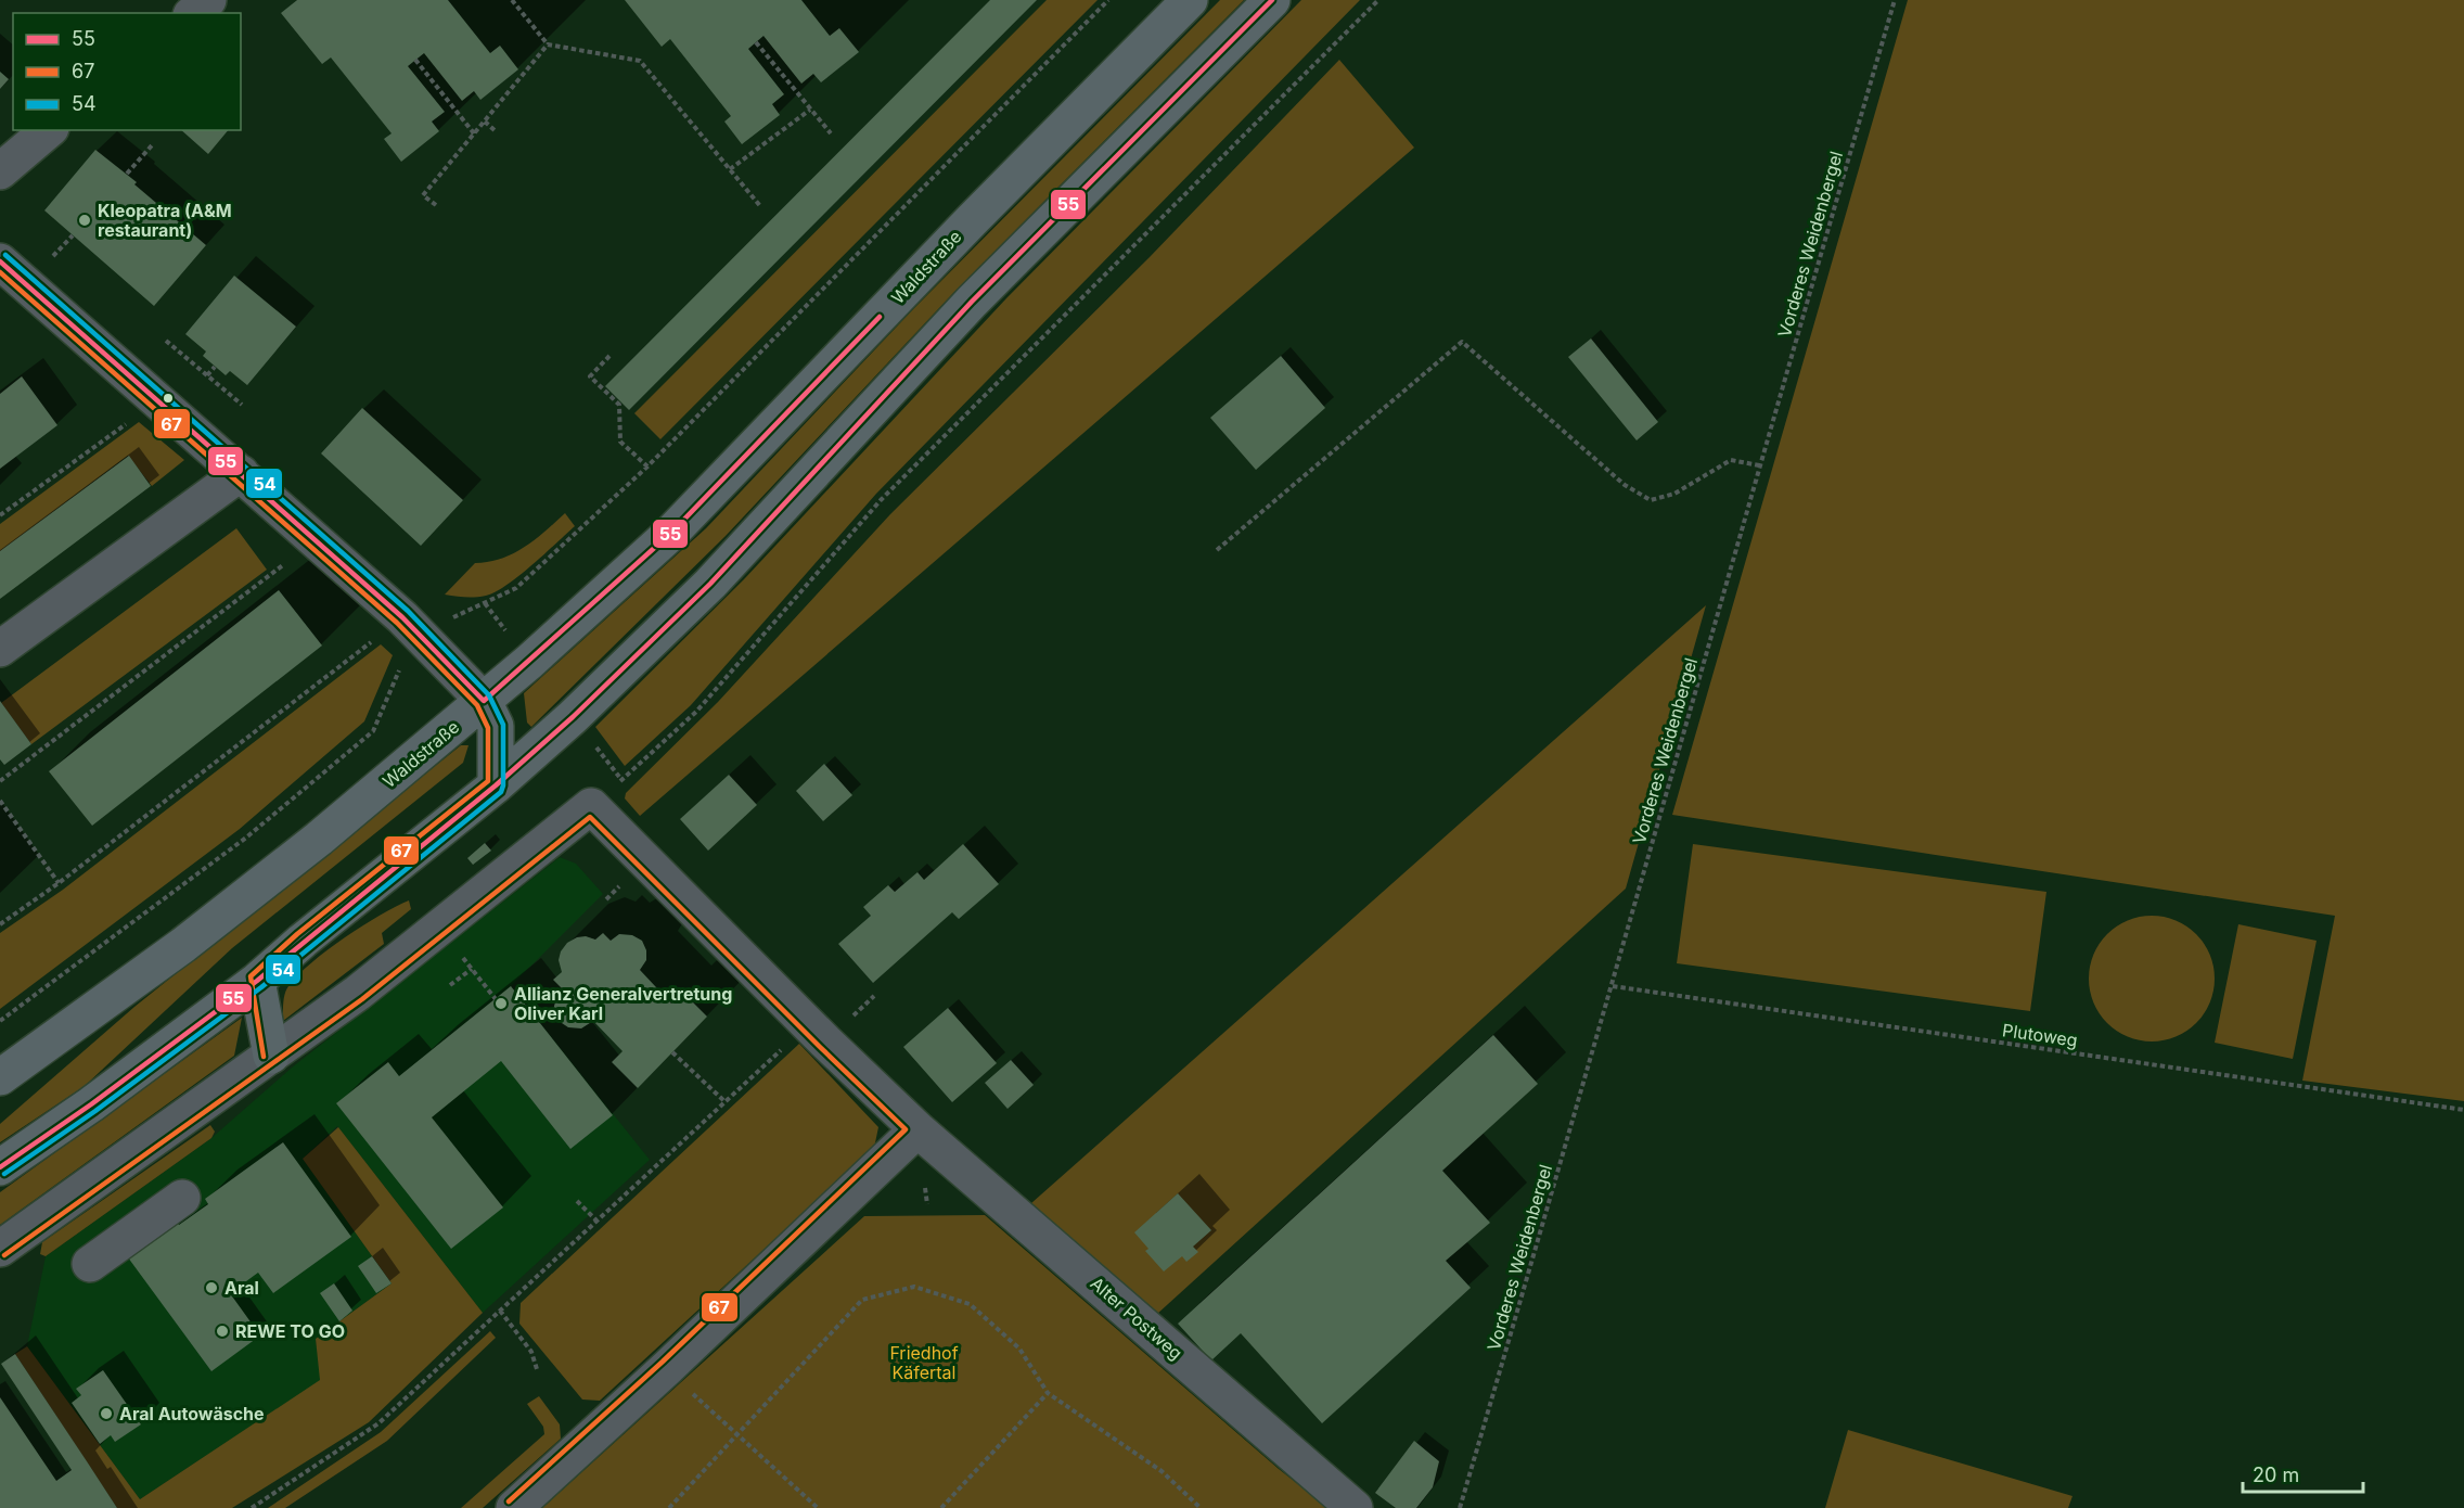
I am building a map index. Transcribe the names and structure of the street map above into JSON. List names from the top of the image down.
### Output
{
  "streets": {
    "main road": ["Waldstraße"],
    "street": ["Alter Postweg"],
    "path": ["Vorderes Weidenbergel", "Plutoweg"]
  },
  "crossings": [
    ["Vorderes Weidenbergel", "Plutoweg"]
  ],
  "parks": ["Friedhof Käfertal"],
  "places": [
    "Kleopatra (A&M restaurant)",
    "Allianz Generalvertretung Oliver Karl",
    "Aral",
    "REWE TO GO",
    "Aral Autowäsche"
  ],
  "lines": ["transit line 55", "transit line 54", "transit line 67"],
  "legend": ["55", "67", "54"],
  "scale_bar": "20 m"
}
